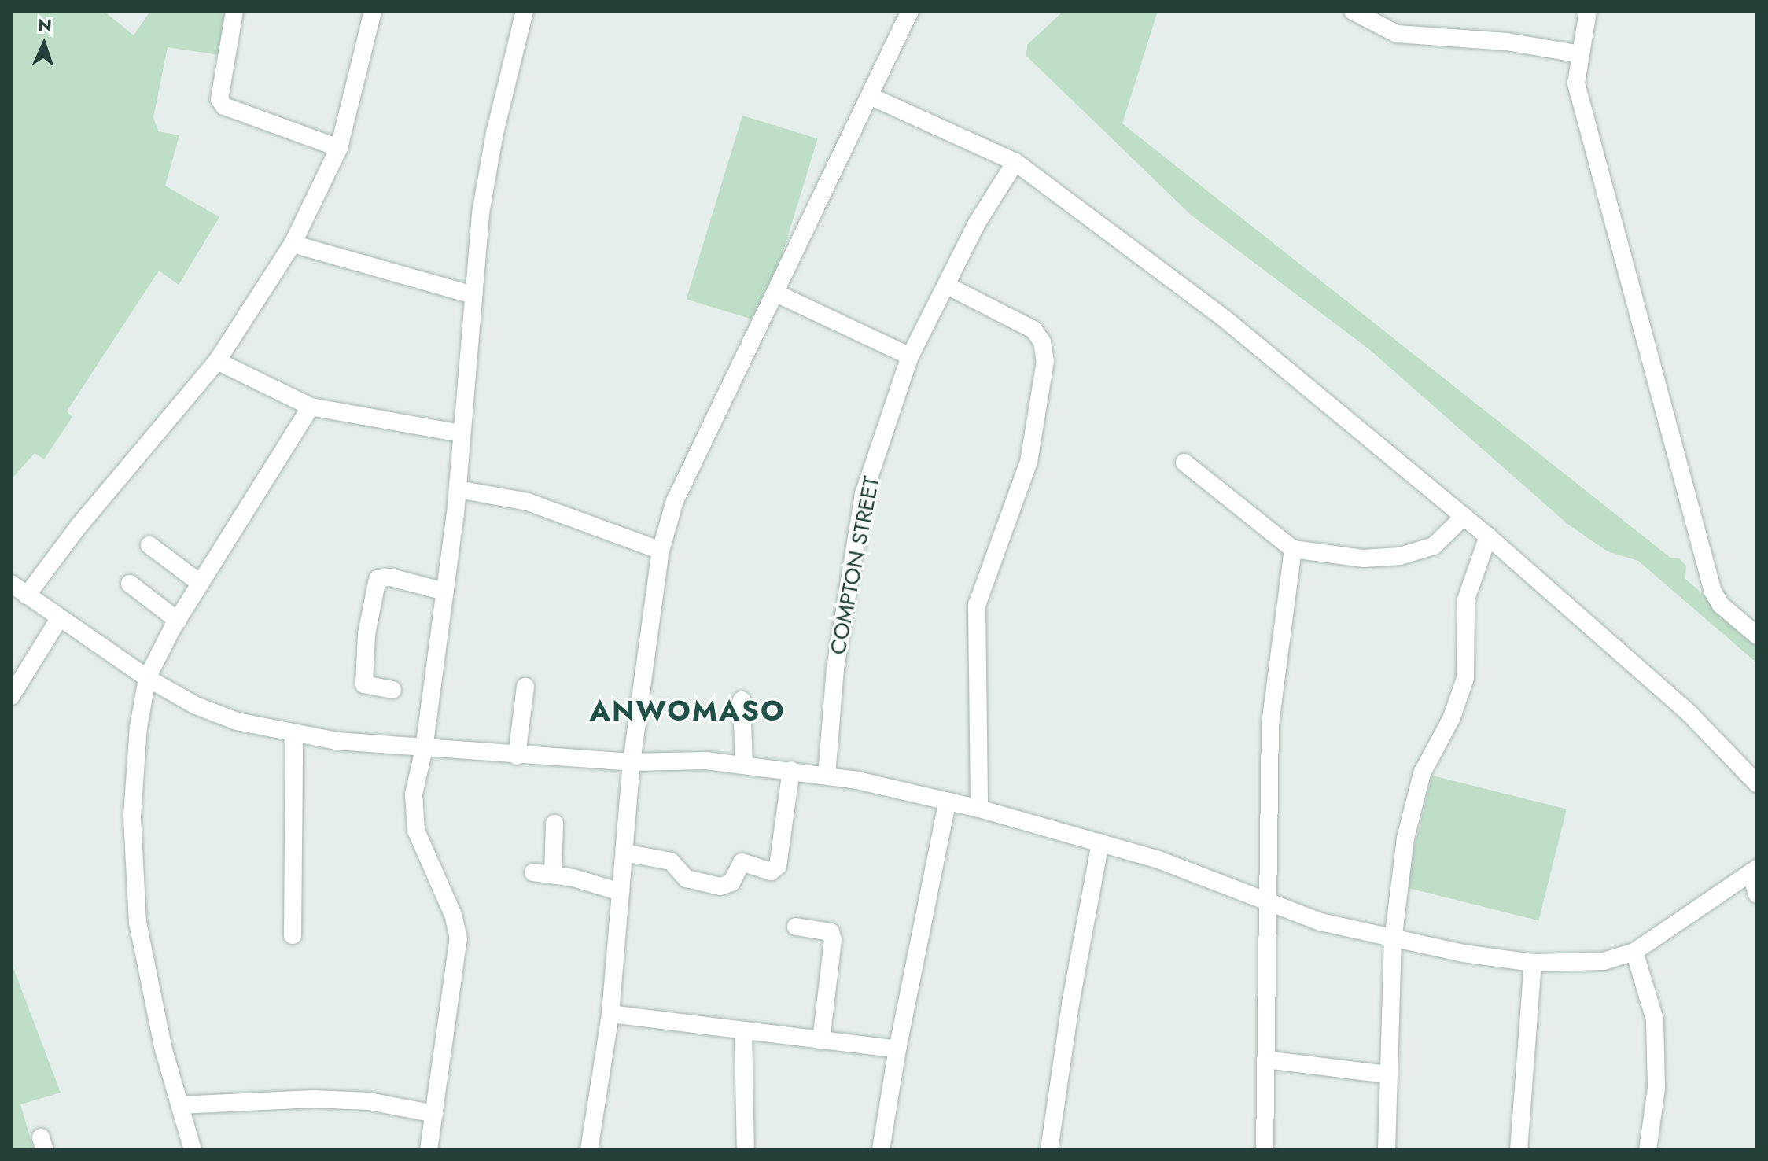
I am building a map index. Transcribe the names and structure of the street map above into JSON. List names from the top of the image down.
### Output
{
  "streets": {
    "street": ["COMPTON STREET"]
  },
  "districts": ["ANWOMASO"],
  "north": "top"
}
